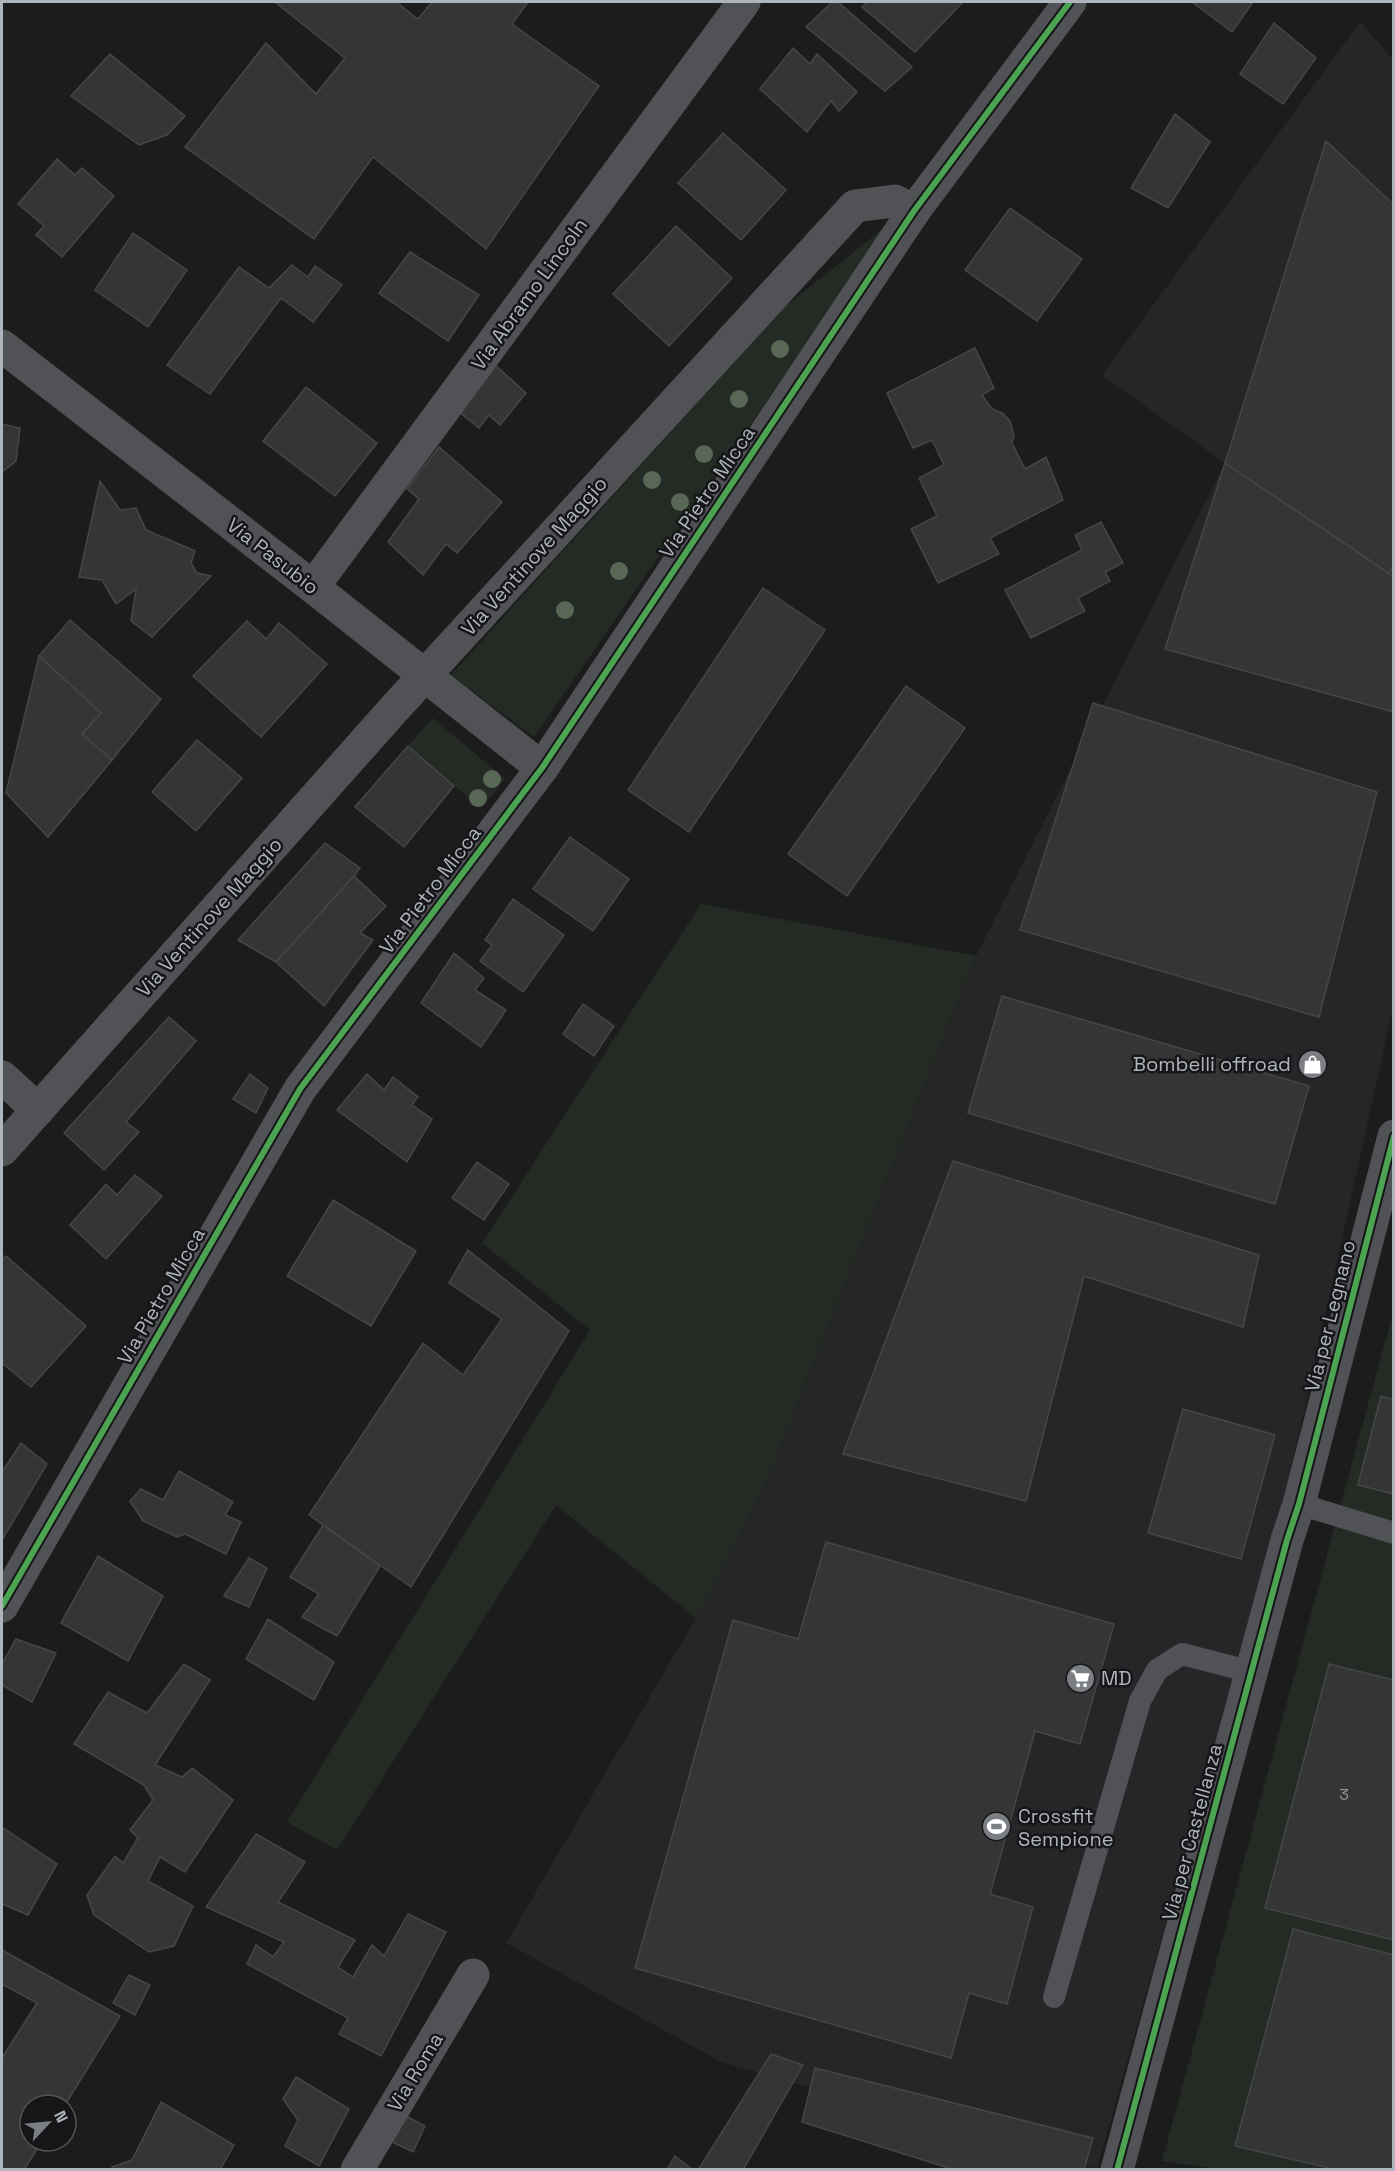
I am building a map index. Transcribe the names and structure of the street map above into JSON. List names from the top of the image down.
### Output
{
  "streets": {
    "street": [
      "Via Abramo Lincoln",
      "Via Pietro Micca",
      "Via Pasubio",
      "Via Ventinove Maggio",
      "Via per Legnano",
      "Via per Castellanza",
      "Via Roma"
    ]
  },
  "crossings": [
    ["Via Abramo Lincoln", "Via Pasubio"],
    ["Via Pietro Micca", "Via Pasubio"],
    ["Via Pietro Micca", "Via Ventinove Maggio"],
    ["Via Pasubio", "Via Ventinove Maggio"],
    ["Via per Legnano", "Via per Castellanza"]
  ],
  "places": {
    "shop": ["Bombelli offroad"],
    "supermarket": ["MD"],
    "sports": ["Crossfit Sempione"]
  },
  "house_numbers": ["3"],
  "north": "top right"
}
